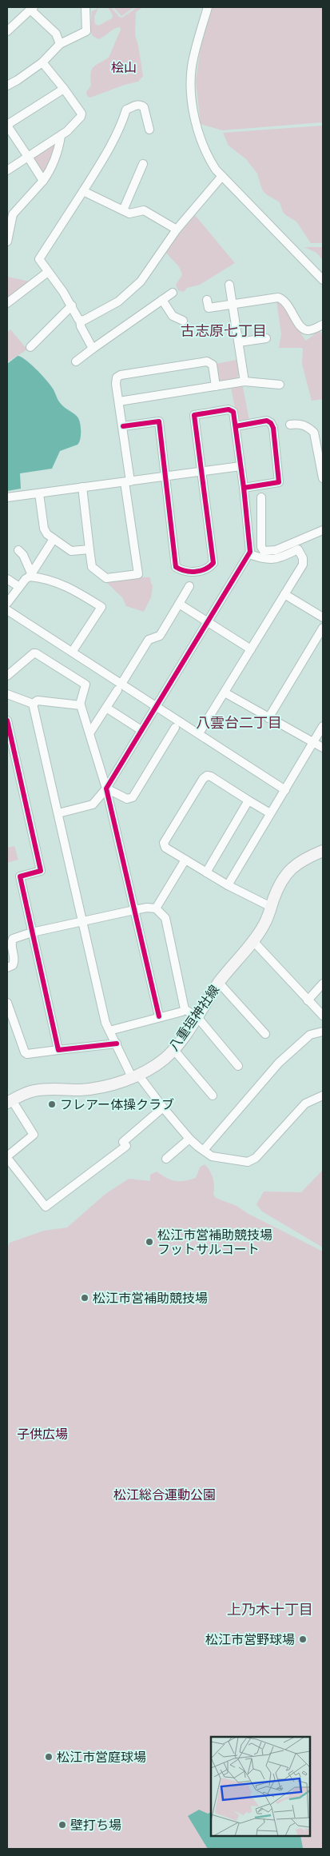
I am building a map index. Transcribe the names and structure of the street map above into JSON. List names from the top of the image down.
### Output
{
  "streets": {
    "main road": ["八重垣神社線"]
  },
  "districts": ["古志原七丁目", "八雲台二丁目", "上乃木十丁目"],
  "parks": ["桧山", "子供広場", "松江総合運動公園"],
  "places": [
    "フレアー体操クラブ",
    "松江市営補助競技場 フットサルコート",
    "松江市営補助競技場",
    "松江市営野球場",
    "松江市営庭球場",
    "壁打ち場"
  ]
}
